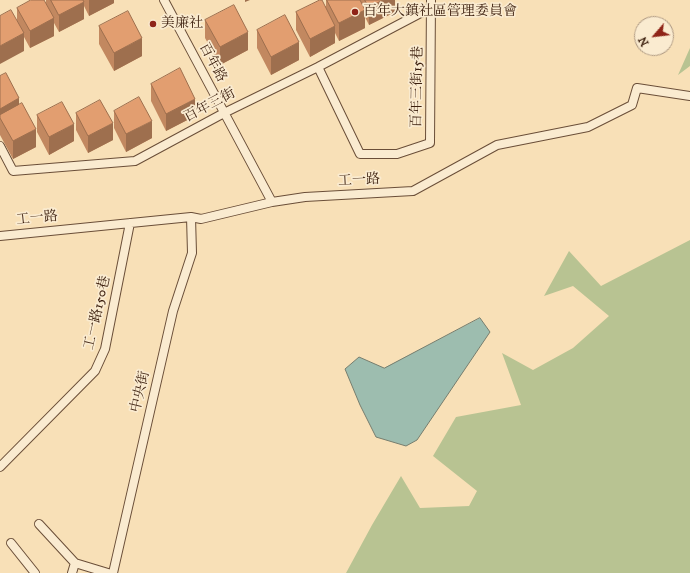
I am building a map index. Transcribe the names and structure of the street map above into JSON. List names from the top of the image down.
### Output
{
  "streets": {
    "street": [
      "百年路",
      "百年三街15巷",
      "百年三街",
      "工一路",
      "工一路150巷",
      "中央街"
    ]
  },
  "crossings": [
    ["百年路", "百年三街"],
    ["百年路", "工一路"],
    ["百年三街15巷", "百年三街"],
    ["工一路", "工一路150巷"],
    ["工一路", "中央街"]
  ],
  "places": ["百年大鎮社區管理委員會", "美廉社"],
  "north": "bottom left"
}
